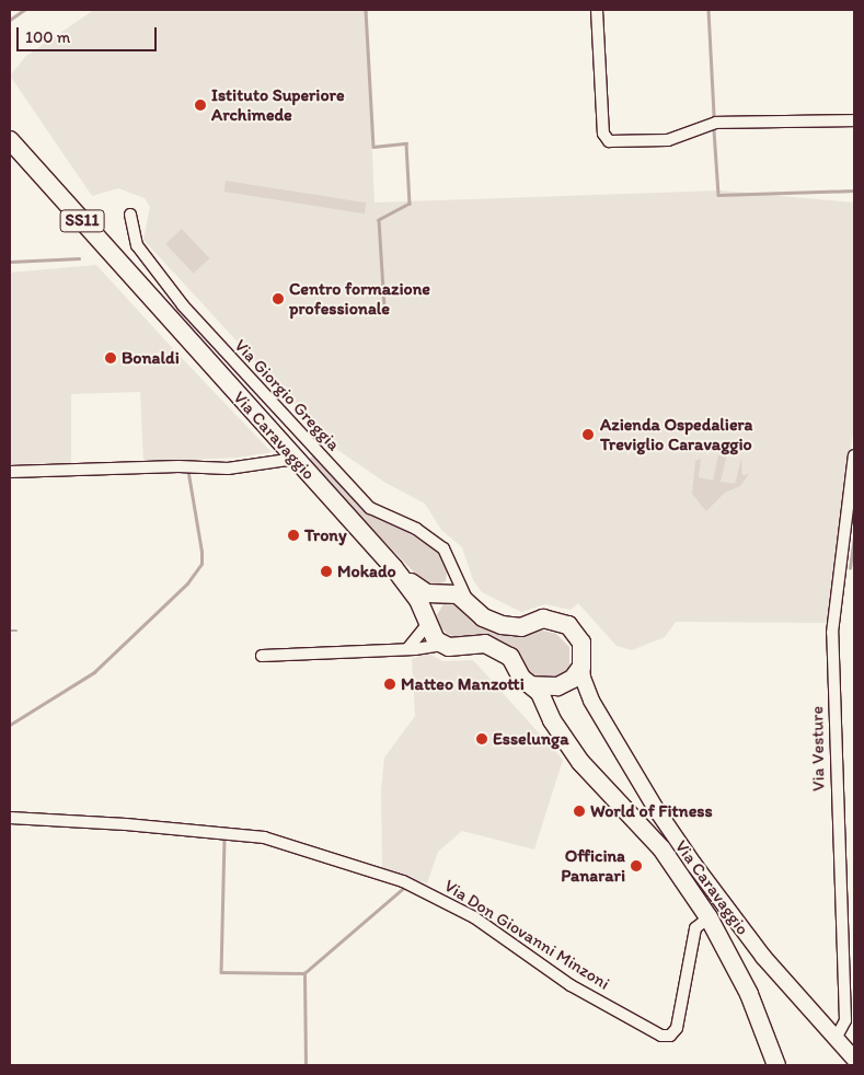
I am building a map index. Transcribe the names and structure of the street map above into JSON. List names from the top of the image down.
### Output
{
  "streets": {
    "main road": ["SS11", "Via Caravaggio"],
    "street": ["Via Giorgio Greggia", "Via Vesture", "Via Don Giovanni Minzoni"]
  },
  "crossings": [
    ["Via Giorgio Greggia", "Via Caravaggio"],
    ["Via Caravaggio", "Via Vesture"],
    ["Via Caravaggio", "Via Don Giovanni Minzoni"]
  ],
  "places": [
    "Istituto Superiore Archimede",
    "Centro formazione professionale",
    "Bonaldi",
    "Azienda Ospedaliera Treviglio Caravaggio",
    "Trony",
    "Mokado",
    "Matteo Manzotti",
    "Esselunga",
    "World of Fitness",
    "Officina Panarari"
  ],
  "scale_bar": "100 m"
}
